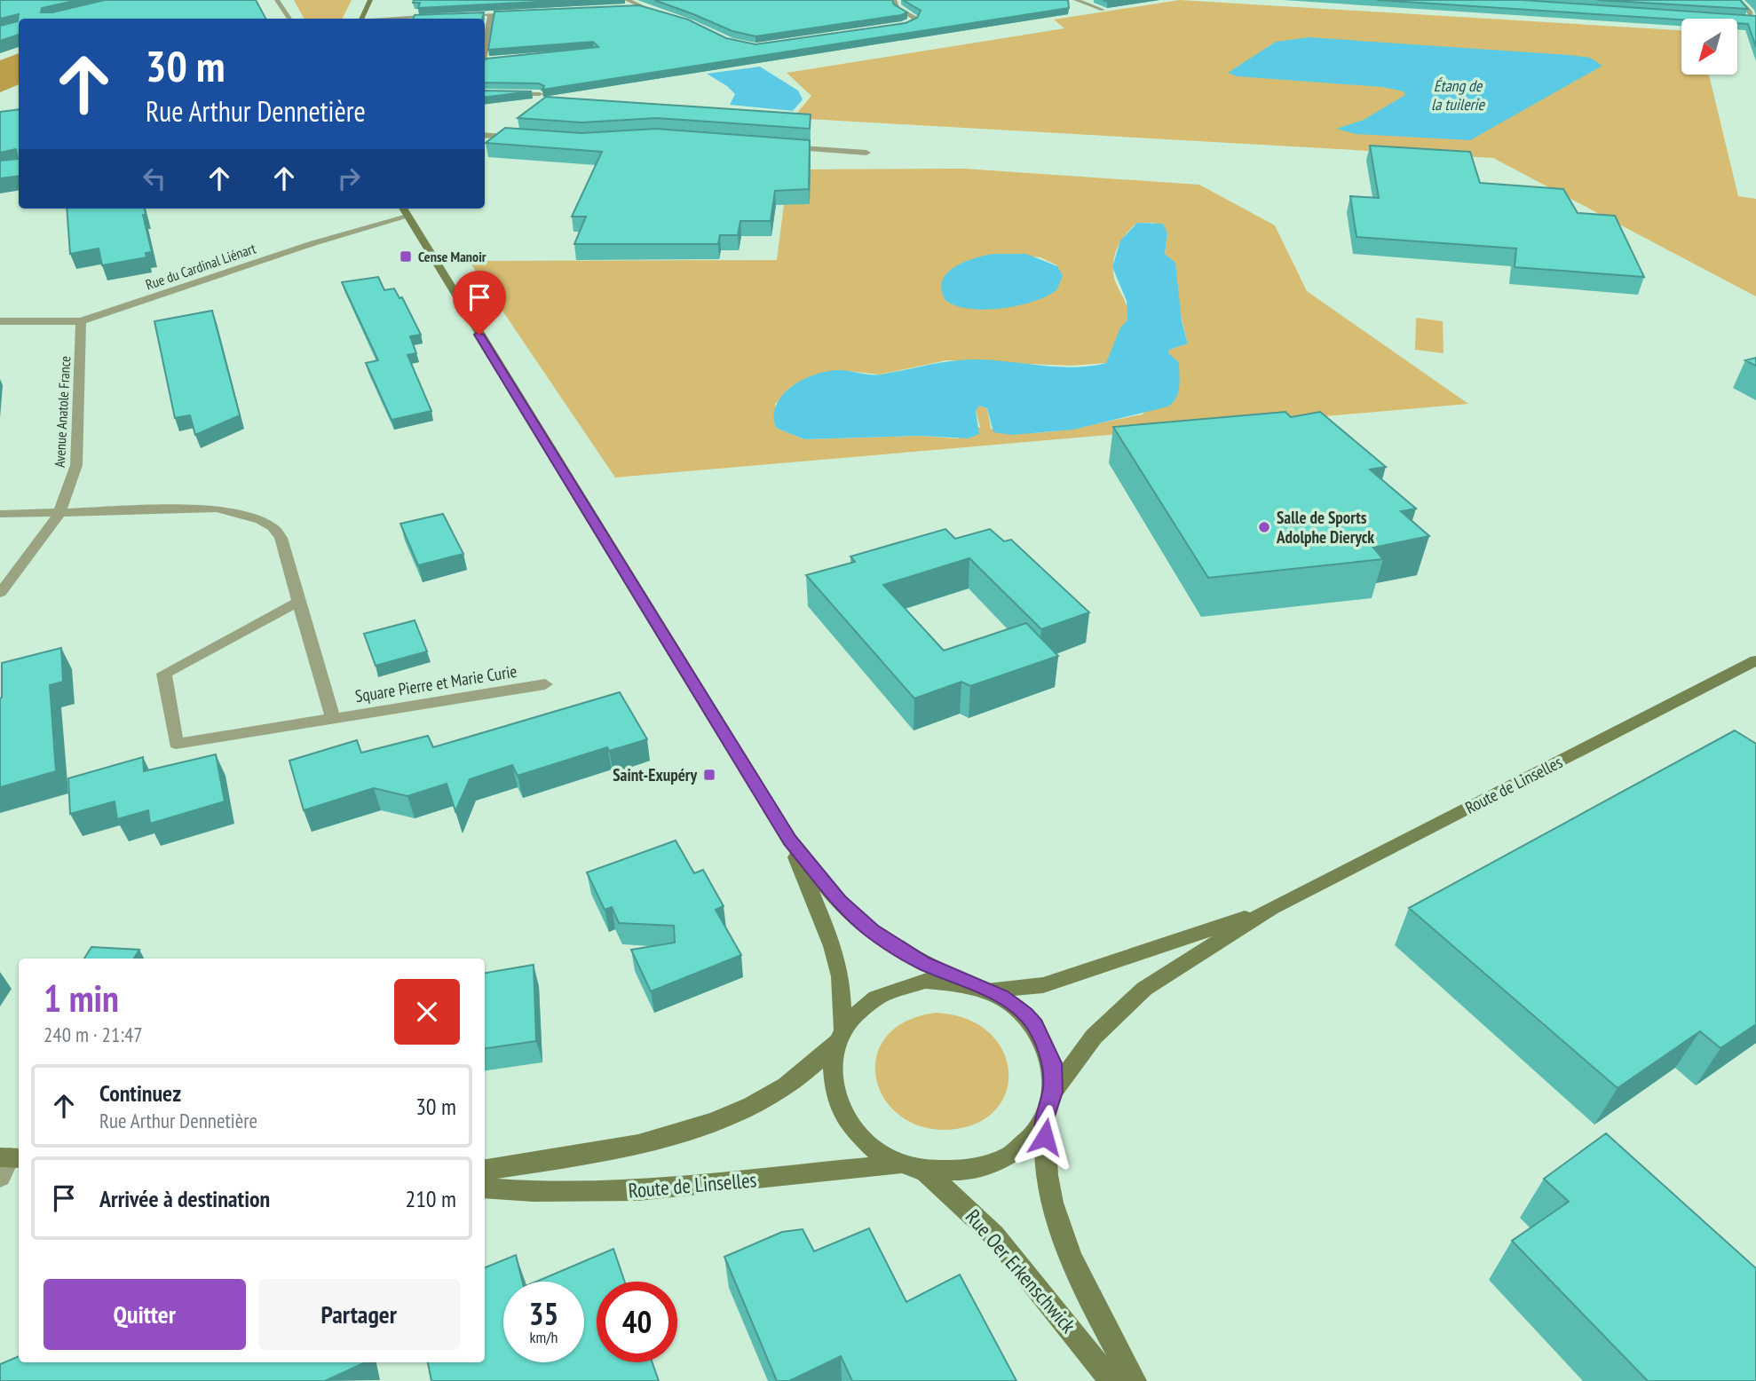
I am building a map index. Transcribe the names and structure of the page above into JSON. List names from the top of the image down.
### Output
{
  "streets": {
    "street": [
      "Rue du Cardinal Liénart",
      "Avenue Anatole France",
      "Square Pierre et Marie Curie",
      "Route de Linselles",
      "Rue Oer Erkenschwick"
    ]
  },
  "crossings": [
    ["Rue du Cardinal Liénart", "Avenue Anatole France"],
    ["Route de Linselles", "Rue Oer Erkenschwick"]
  ],
  "water": ["Étang de la tuilerie"],
  "places": {
    "transit": ["Cense Manoir", "Saint-Exupéry"],
    "other": ["Salle de Sports Adolphe Dieryck"]
  },
  "north": "bottom left",
  "page": {
    "turn": ["30 m", "Rue Arthur Dennetière"],
    "heading": ["1 min", "240 m · 21:47"],
    "list": [
      {
        "name": "Continuez",
        "note": "Rue Arthur Dennetière",
        "value": "30 m"
      },
      {
        "name": "Arrivée à destination",
        "value": "210 m"
      }
    ],
    "buttons": ["Quitter", "Partager"],
    "speed": "35 km/h",
    "limit": "40"
  }
}
